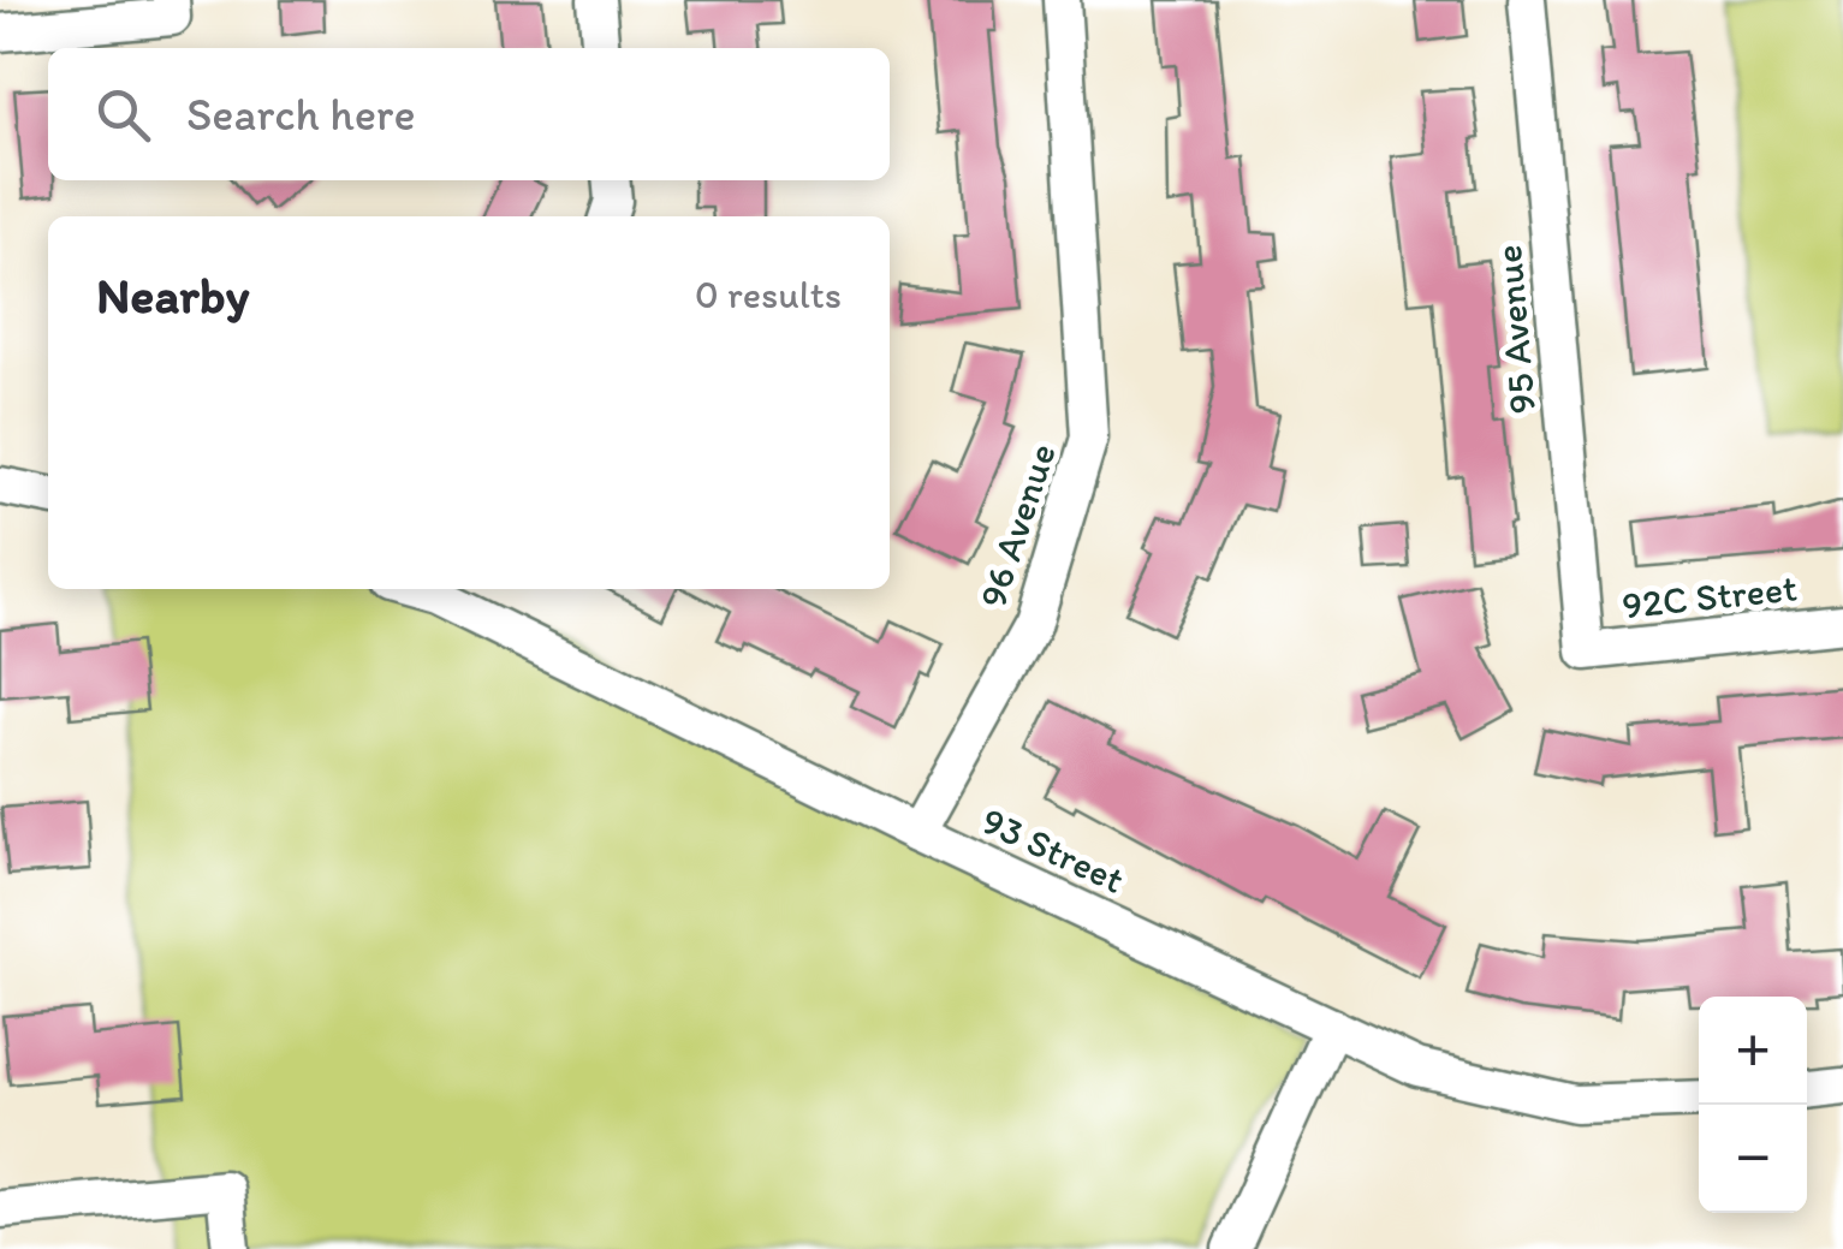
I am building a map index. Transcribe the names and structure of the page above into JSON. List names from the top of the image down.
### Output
{
  "streets": {
    "street": [
      "95 Avenue",
      "96 Avenue",
      "92C Street",
      "93 Street"
    ]
  },
  "crossings": [
    ["95 Avenue", "92C Street"],
    ["96 Avenue", "93 Street"]
  ],
  "page": {
    "search": "Search here",
    "heading": ["Nearby", "0 results"],
    "map_buttons": ["+", "−"]
  }
}
